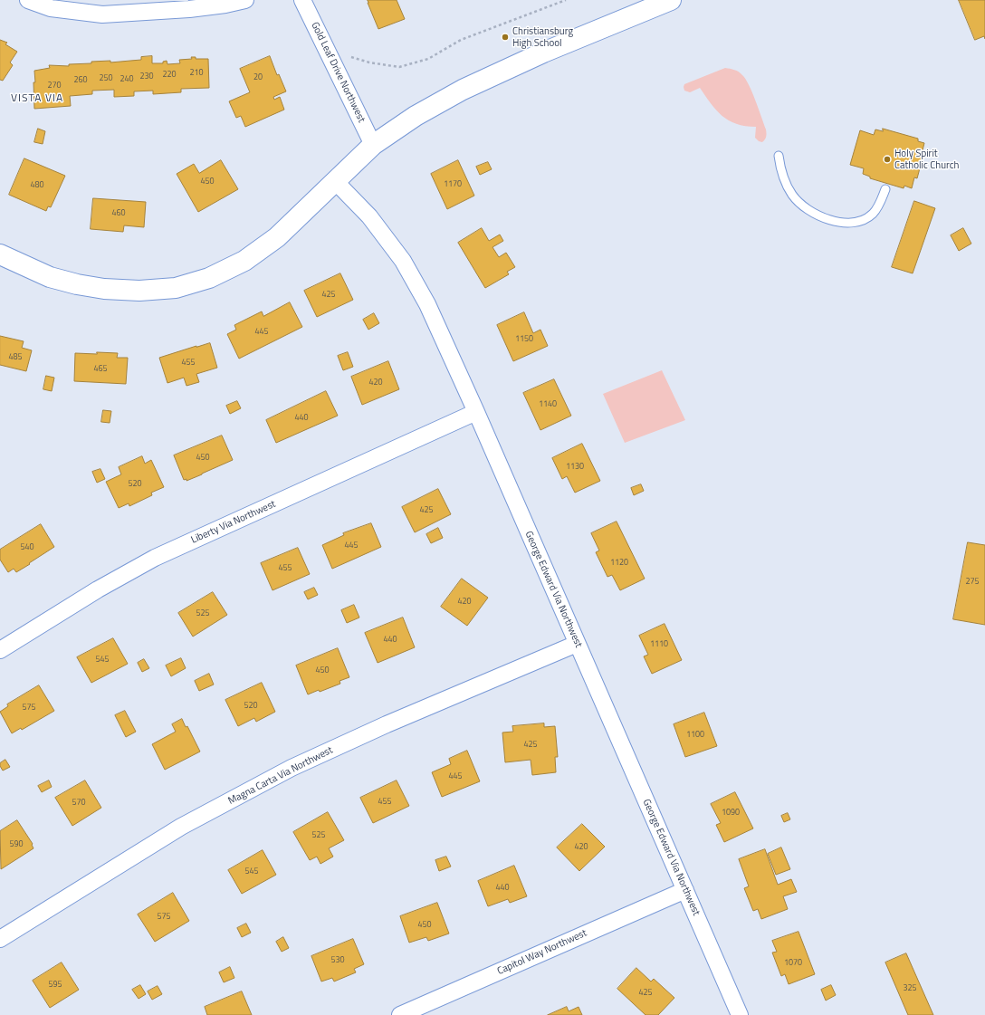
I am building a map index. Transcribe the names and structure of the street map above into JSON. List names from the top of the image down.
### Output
{
  "streets": {
    "street": [
      "Gold Leaf Drive Northwest",
      "Liberty Via Northwest",
      "George Edward Via Northwest",
      "Magna Carta Via Northwest",
      "Capitol Way Northwest"
    ]
  },
  "crossings": [
    ["Liberty Via Northwest", "George Edward Via Northwest"],
    ["George Edward Via Northwest", "Magna Carta Via Northwest"],
    ["George Edward Via Northwest", "Capitol Way Northwest"]
  ],
  "districts": ["VISTA VIA"],
  "places": ["Christiansburg High School", "Holy Spirit Catholic Church"],
  "house_numbers": [
    "210",
    "220",
    "230",
    "20",
    "250",
    "240",
    "260",
    "270",
    "450",
    "1170",
    "480",
    "460",
    "425",
    "445",
    "1150",
    "485",
    "455",
    "465",
    "420",
    "1140",
    "440",
    "450",
    "1130",
    "520",
    "425",
    "445",
    "540",
    "1120",
    "455",
    "275",
    "420",
    "525",
    "440",
    "1110",
    "545",
    "450",
    "520",
    "575",
    "1100",
    "425",
    "445",
    "455",
    "570",
    "1090",
    "525",
    "590",
    "420",
    "545",
    "440",
    "575",
    "450",
    "530",
    "1070",
    "595",
    "325",
    "425"
  ]
}
